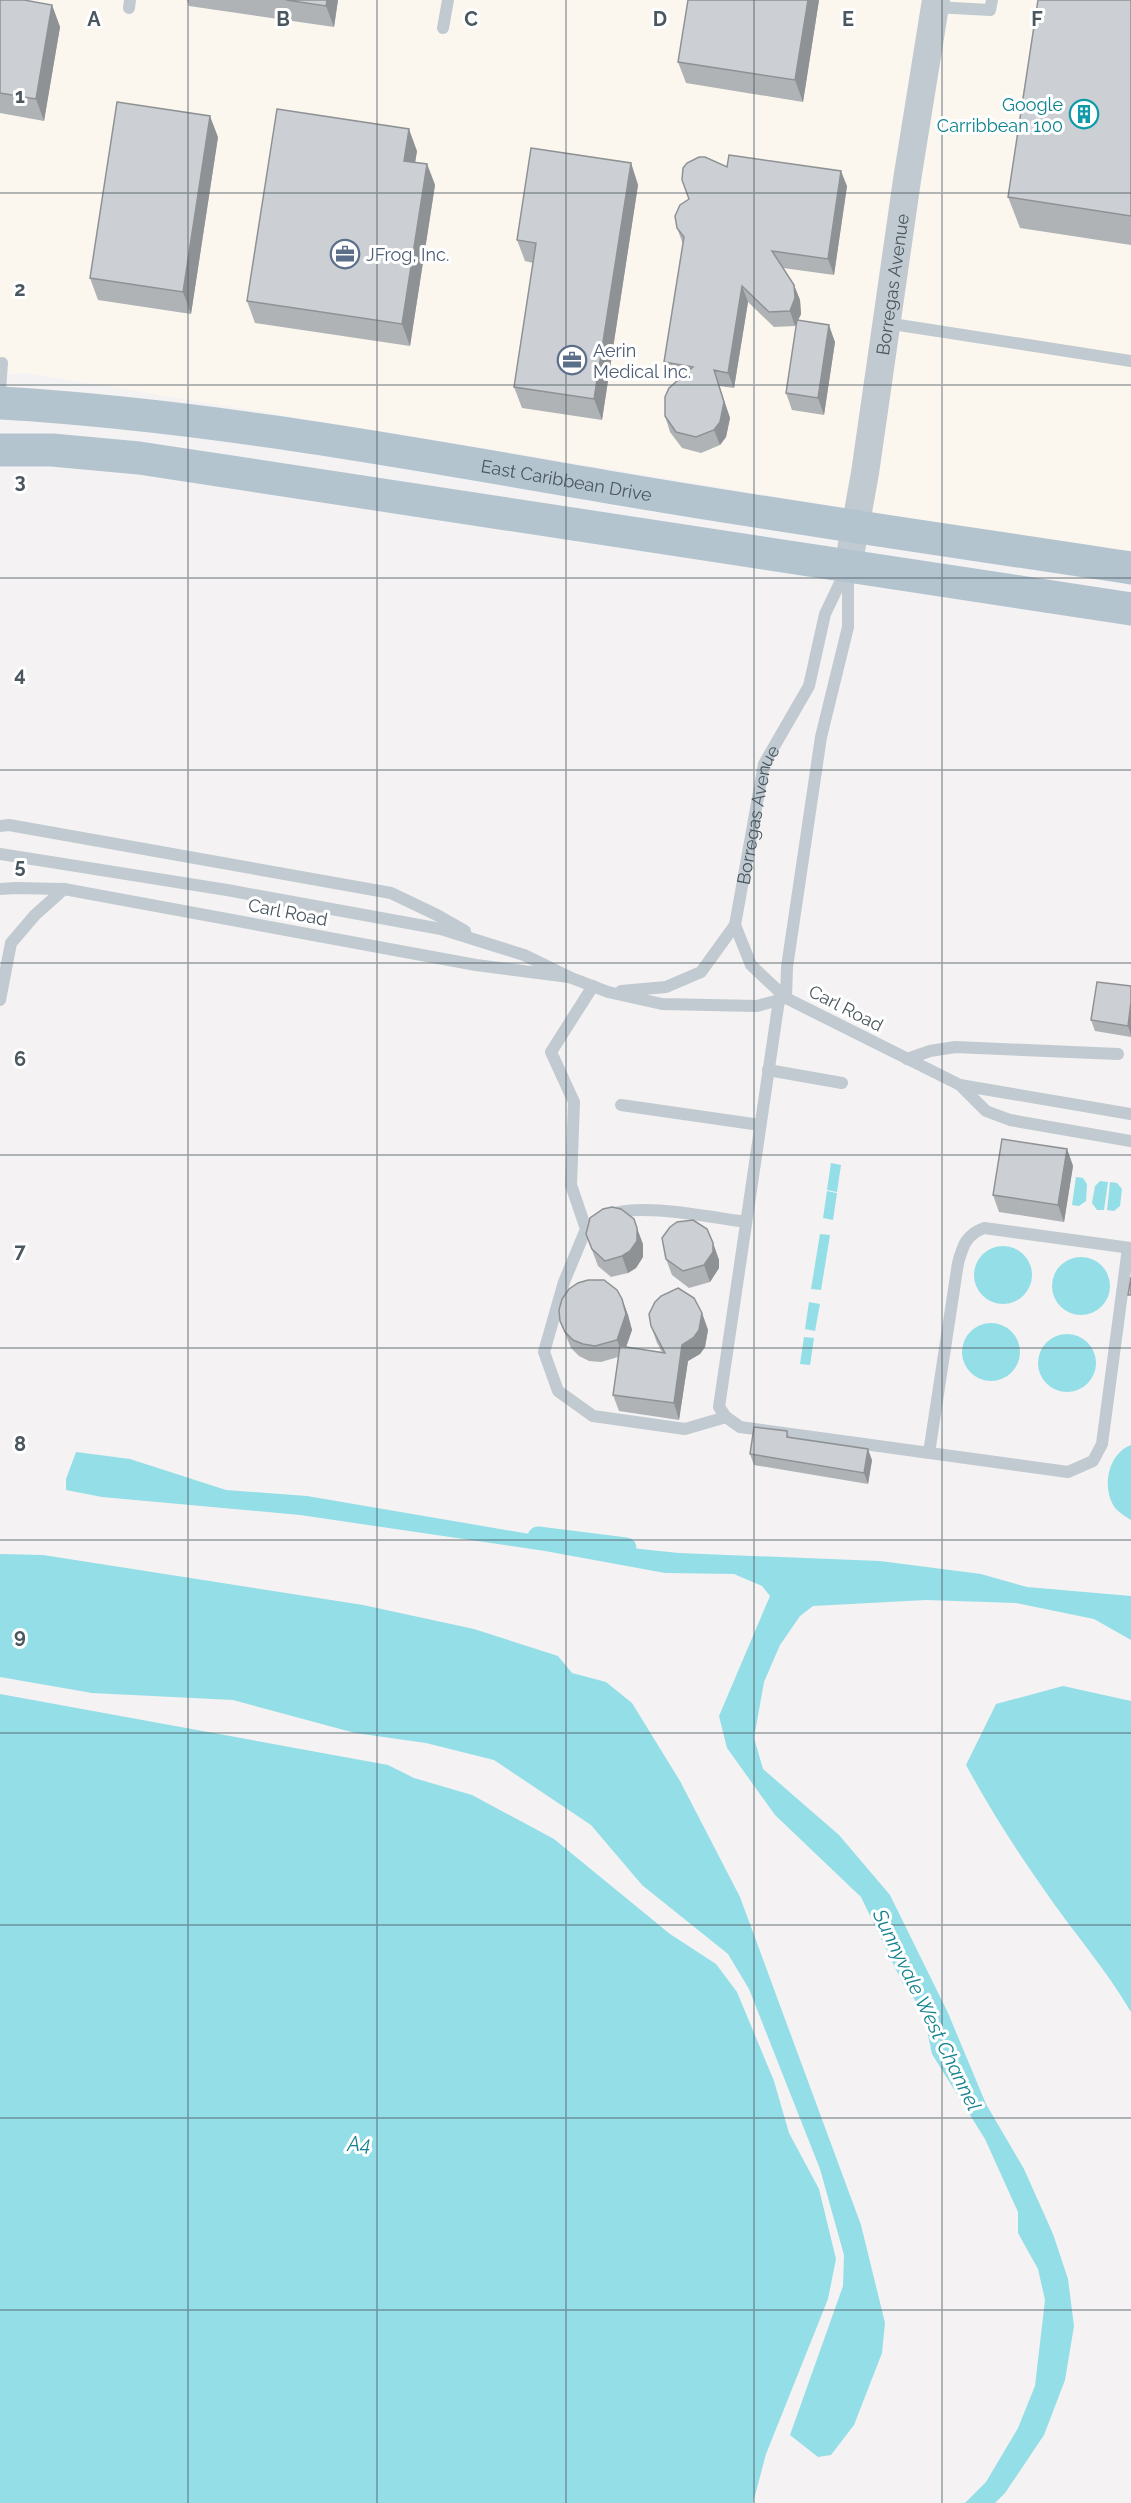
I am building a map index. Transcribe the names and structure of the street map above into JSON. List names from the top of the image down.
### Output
{
  "streets": {
    "main road": ["East Caribbean Drive"],
    "street": ["Borregas Avenue"],
    "lane": ["Carl Road"]
  },
  "crossings": [
    ["Borregas Avenue", "East Caribbean Drive"],
    ["Borregas Avenue", "Carl Road"]
  ],
  "water": ["Sunnyvale West Channel", "A4"],
  "places": {
    "building": ["Google Carribbean 100"],
    "office": ["JFrog, Inc.", "Aerin Medical Inc."]
  },
  "grid": {
    "columns": [
      "A",
      "B",
      "C",
      "D",
      "E",
      "F"
    ],
    "rows": [
      "1",
      "2",
      "3",
      "4",
      "5",
      "6",
      "7",
      "8",
      "9"
    ]
  }
}
